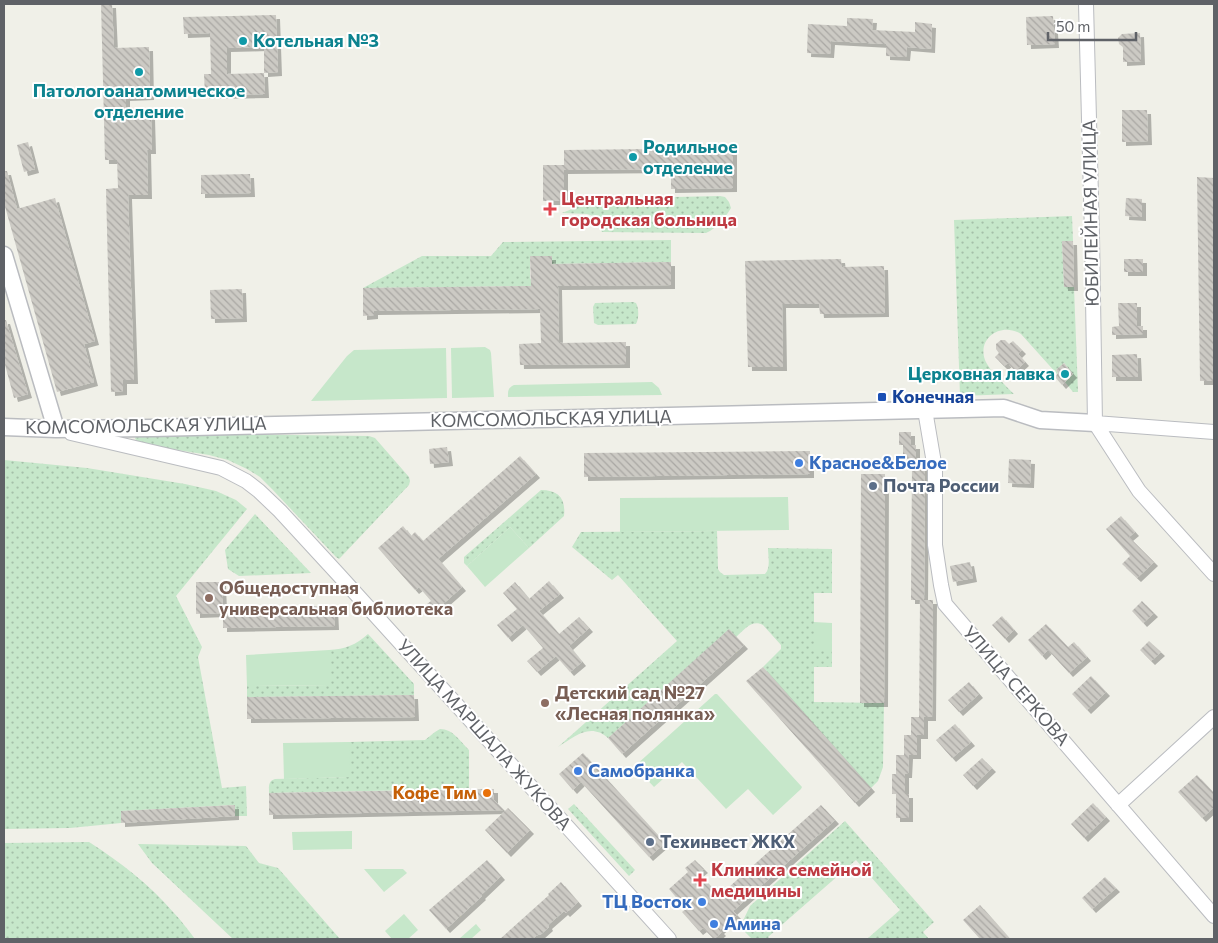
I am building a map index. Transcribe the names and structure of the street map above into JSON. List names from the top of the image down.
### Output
{
  "streets": {
    "street": [
      "ЮБИЛЕЙНАЯ УЛИЦА",
      "КОМСОМОЛЬСКАЯ УЛИЦА",
      "УЛИЦА СЕРКОВА",
      "УЛИЦА МАРШАЛА ЖУКОВА"
    ]
  },
  "crossings": [
    ["ЮБИЛЕЙНАЯ УЛИЦА", "КОМСОМОЛЬСКАЯ УЛИЦА"],
    ["КОМСОМОЛЬСКАЯ УЛИЦА", "УЛИЦА СЕРКОВА"],
    ["КОМСОМОЛЬСКАЯ УЛИЦА", "УЛИЦА МАРШАЛА ЖУКОВА"]
  ],
  "places": {
    "other": [
      "Котельная №3",
      "Патологоанатомическое отделение",
      "Родильное отделение",
      "Церковная лавка",
      "Красное&Белое",
      "Почта России",
      "Общедоступная универсальная библиотека",
      "Детский сад №27 «Лесная полянка»",
      "Самобранка",
      "Кофе Тим",
      "Техинвест ЖКХ",
      "ТЦ Восток",
      "Амина"
    ],
    "health": ["Центральная городская больница", "Клиника семейной медицины"],
    "transit": ["Конечная"]
  },
  "scale_bar": "50 m"
}
